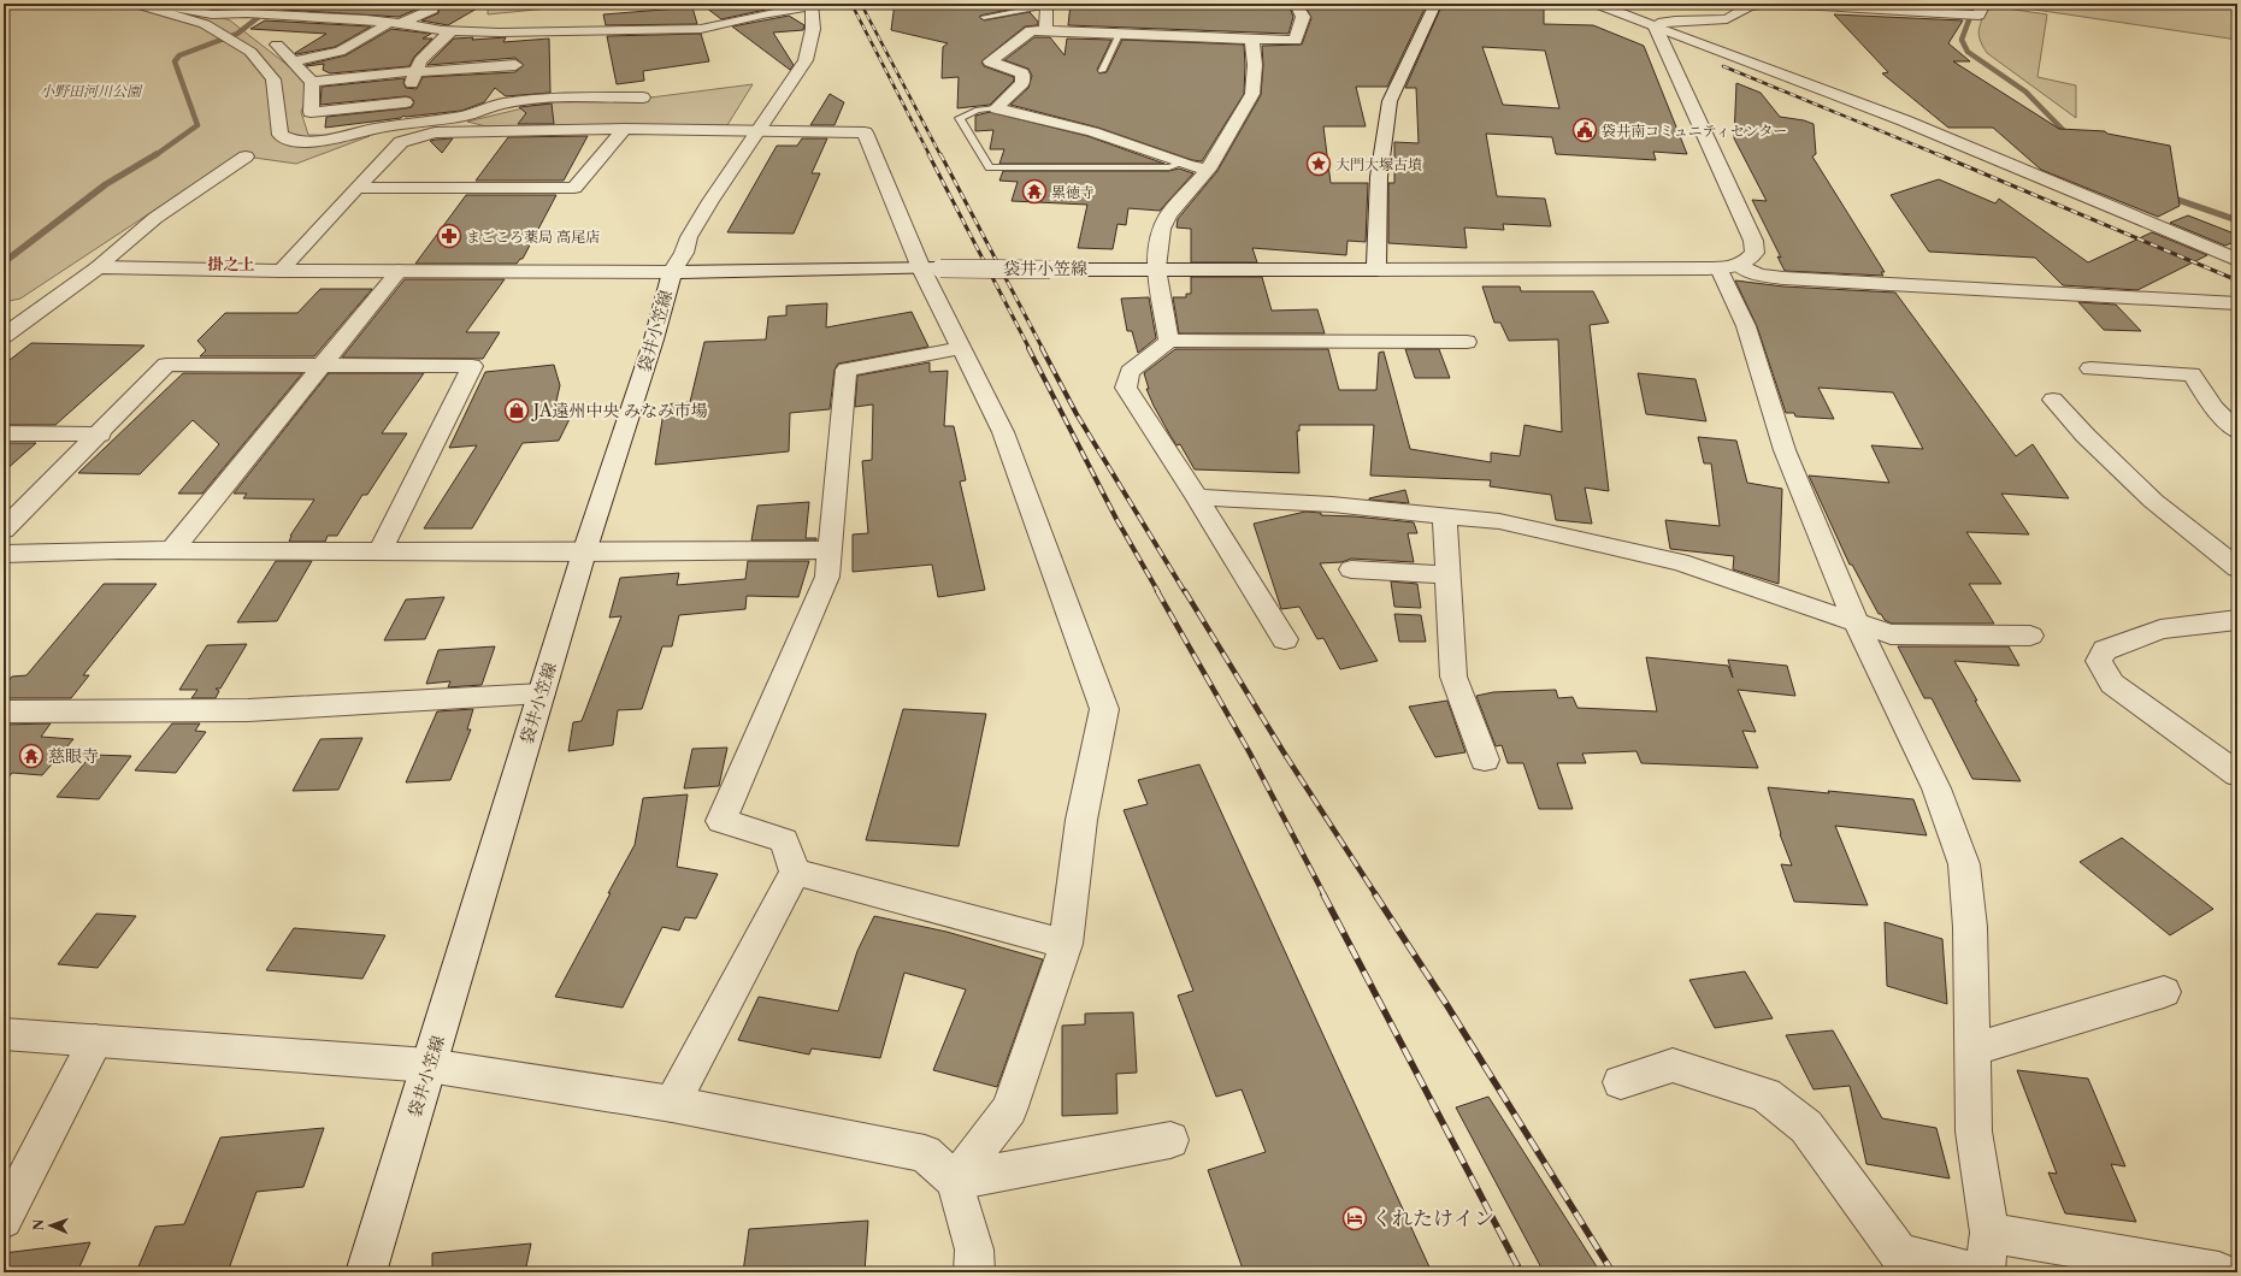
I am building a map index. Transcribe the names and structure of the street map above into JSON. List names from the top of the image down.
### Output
{
  "streets": {
    "street": ["袋井小笠線"]
  },
  "districts": ["掛之上"],
  "parks": ["小野田河川公園"],
  "places": {
    "public building": ["袋井南コミュニティセンター"],
    "place": ["大門大塚古墳"],
    "temple": ["累徳寺", "慈眼寺"],
    "pharmacy": ["まごころ薬局 高尾店"],
    "shop": ["JA遠州中央 みなみ市場"],
    "hotel": ["くれたけイン"]
  },
  "north": "left"
}
